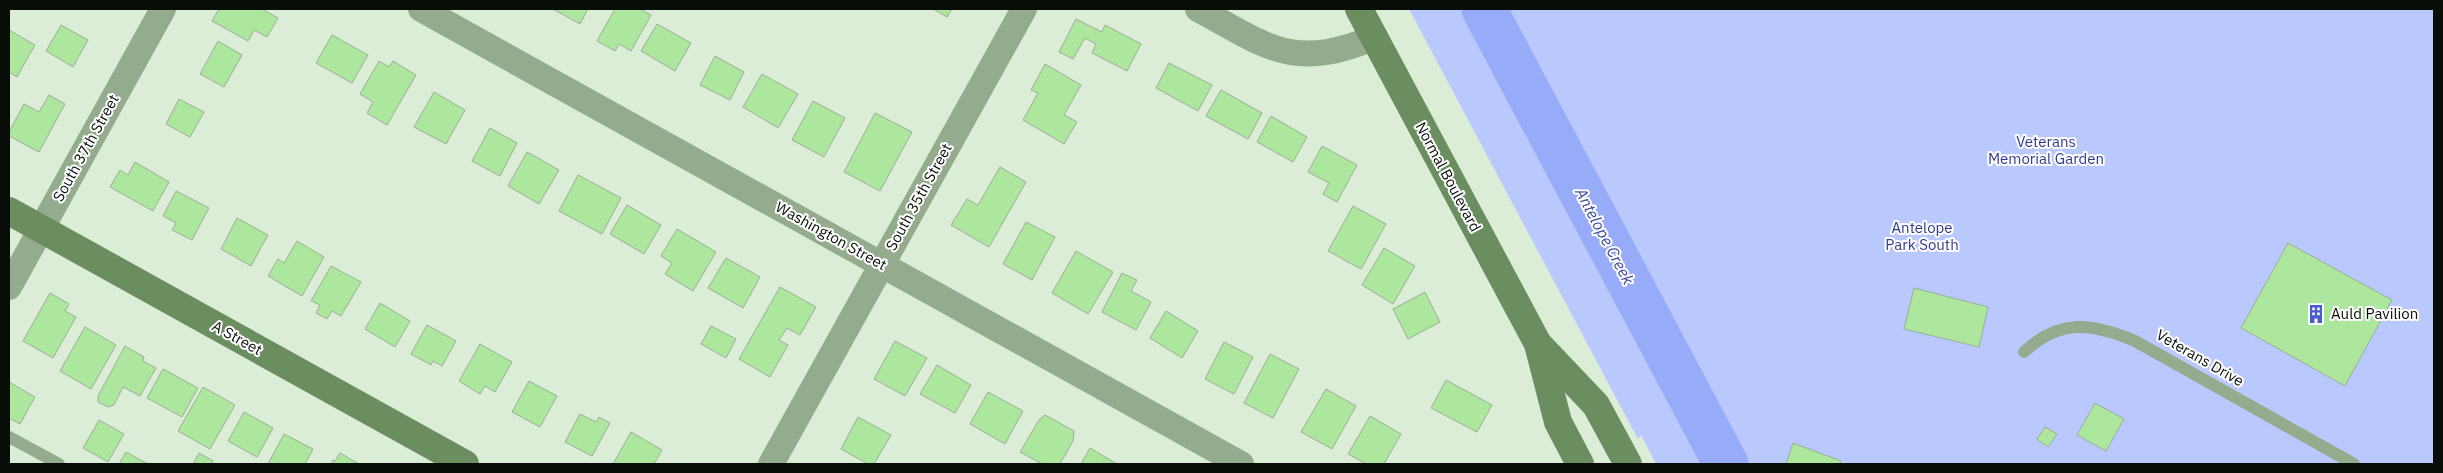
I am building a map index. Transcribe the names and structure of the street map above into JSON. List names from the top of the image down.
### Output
{
  "streets": {
    "main road": ["Normal Boulevard", "A Street"],
    "street": ["South 37th Street", "South 35th Street", "Washington Street"],
    "lane": ["Veterans Drive"]
  },
  "crossings": [
    ["South 37th Street", "A Street"],
    ["South 35th Street", "Washington Street"]
  ],
  "water": ["Antelope Creek"],
  "parks": ["Veterans Memorial Garden", "Antelope Park South"],
  "places": {
    "building": ["Auld Pavilion"]
  }
}
